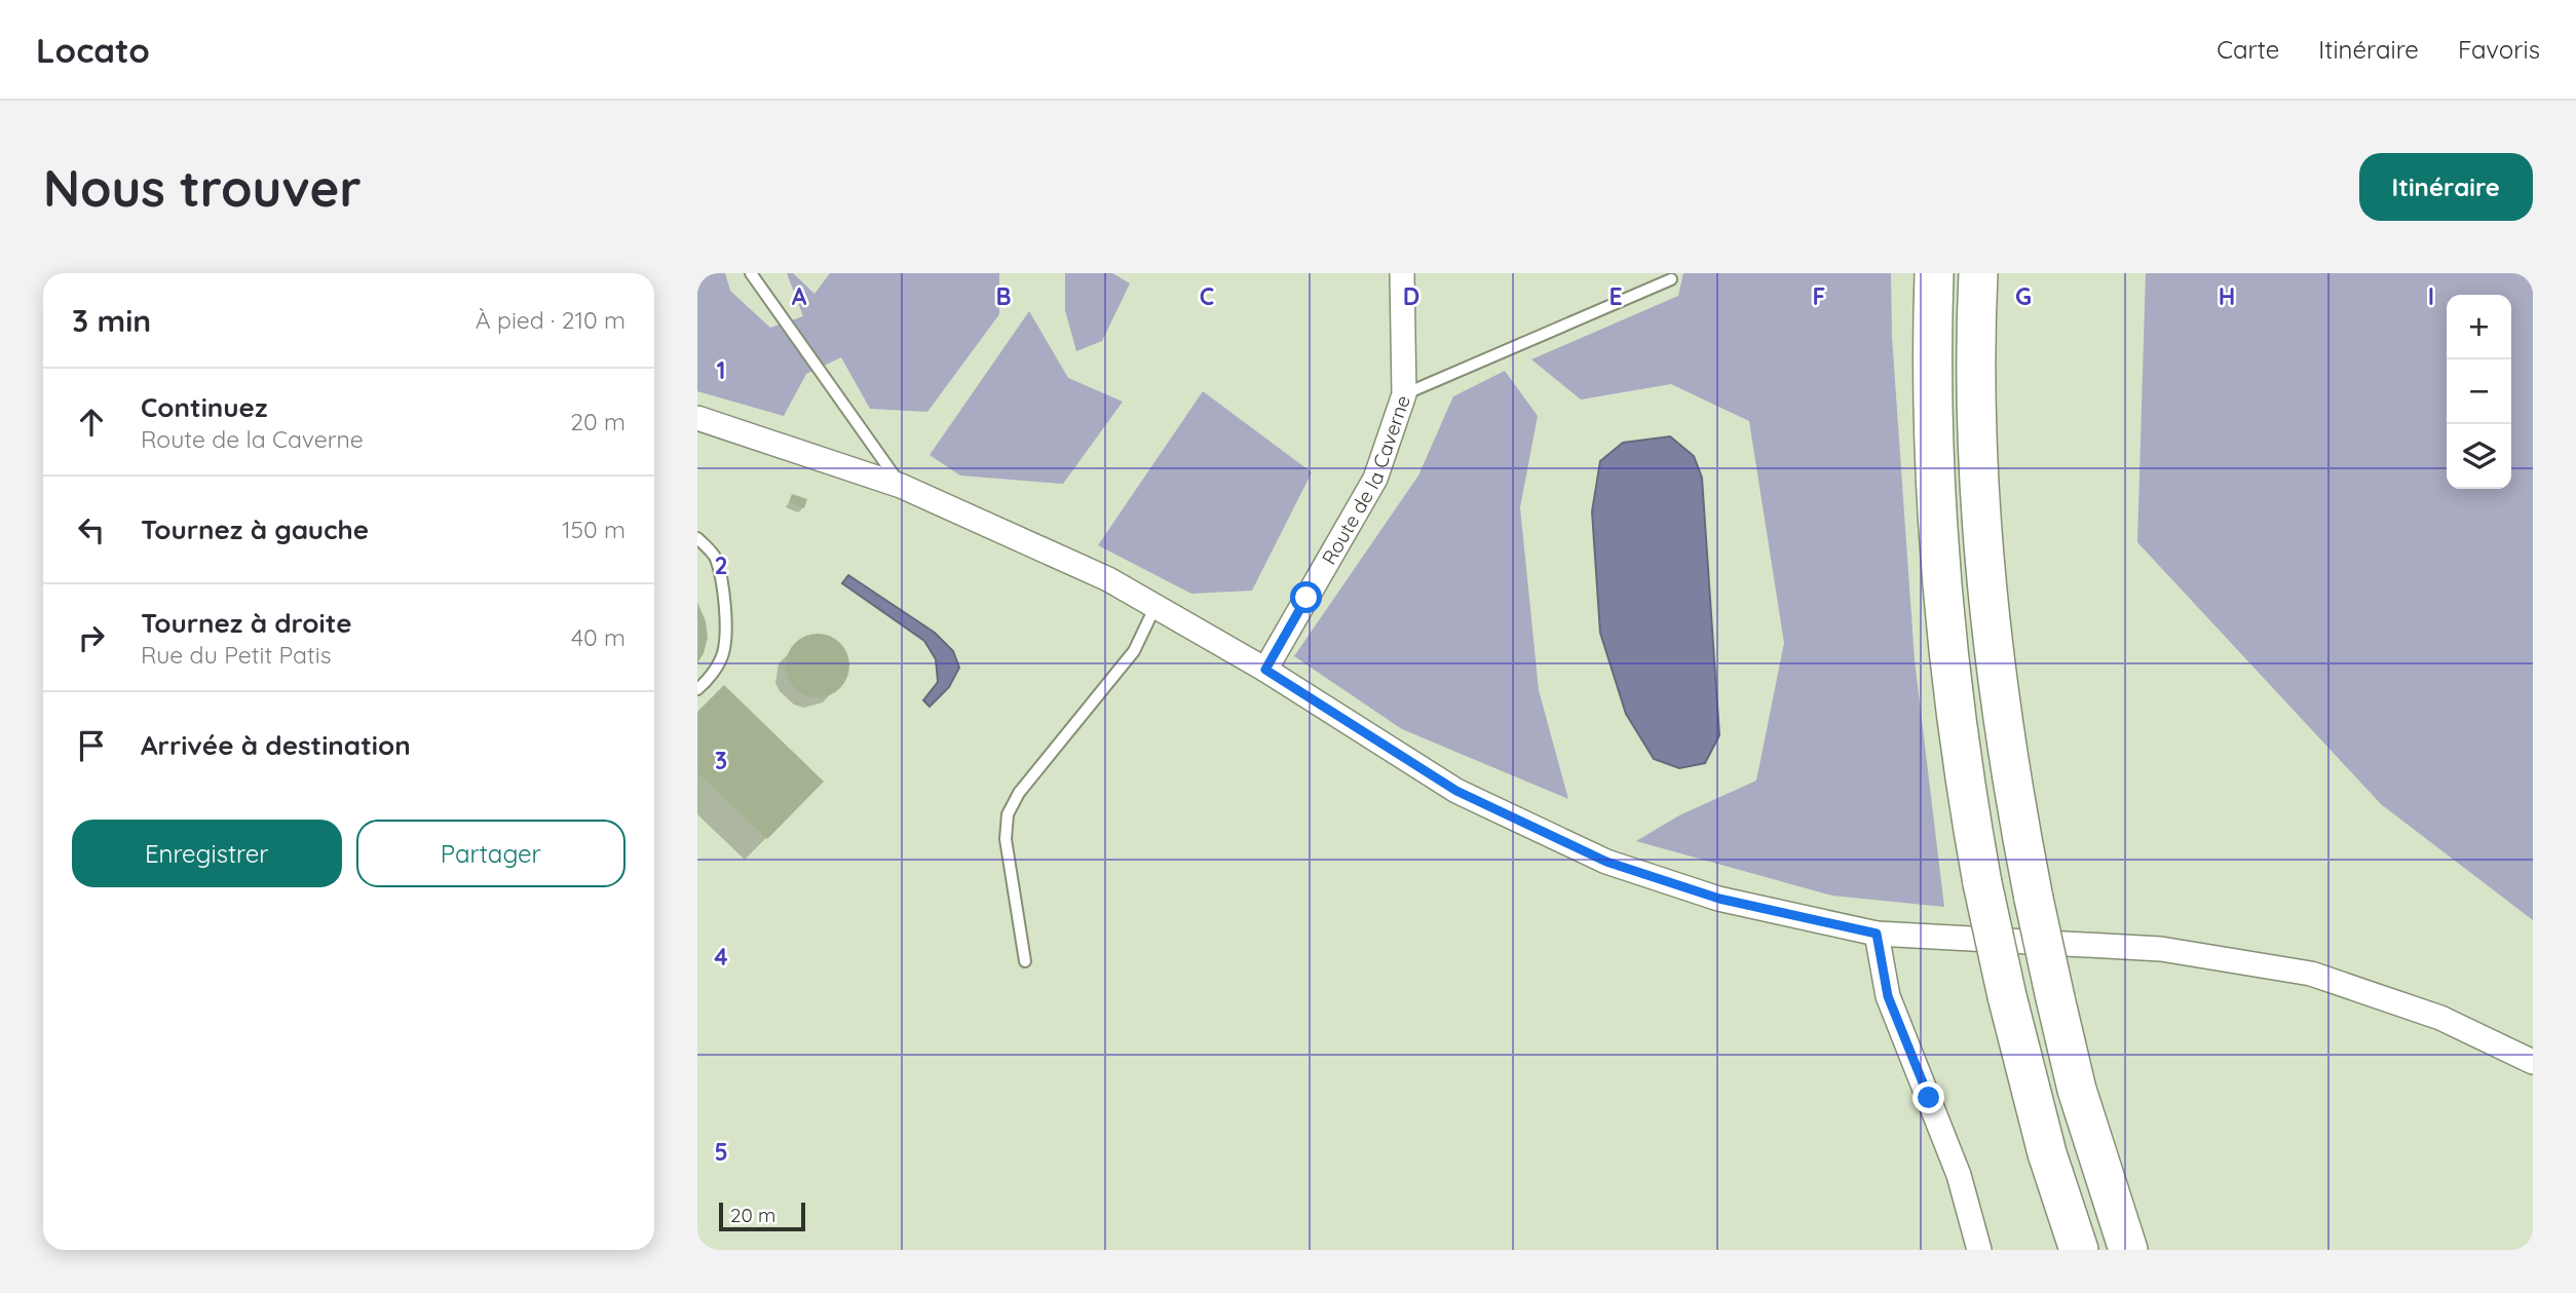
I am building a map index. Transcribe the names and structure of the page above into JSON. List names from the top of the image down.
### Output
{
  "streets": {
    "street": ["Route de la Caverne"]
  },
  "scale_bar": "20 m",
  "page": {
    "header": "Locato",
    "nav": ["Carte", "Itinéraire", "Favoris"],
    "buttons": [
      "Itinéraire",
      ["Enregistrer", "Partager"]
    ],
    "title": "Nous trouver",
    "heading": ["3 min", "À pied · 210 m"],
    "map_buttons": ["+", "−"],
    "list": [
      ["Continuez", "Route de la Caverne", "20 m"],
      ["Tournez à gauche", "150 m"],
      ["Tournez à droite", "Rue du Petit Patis", "40 m"],
      "Arrivée à destination"
    ],
    "scale": "20 m"
  },
  "grid": {
    "columns": [
      "A",
      "B",
      "C",
      "D",
      "E",
      "F",
      "G",
      "H",
      "I"
    ],
    "rows": [
      "1",
      "2",
      "3",
      "4",
      "5"
    ]
  }
}
